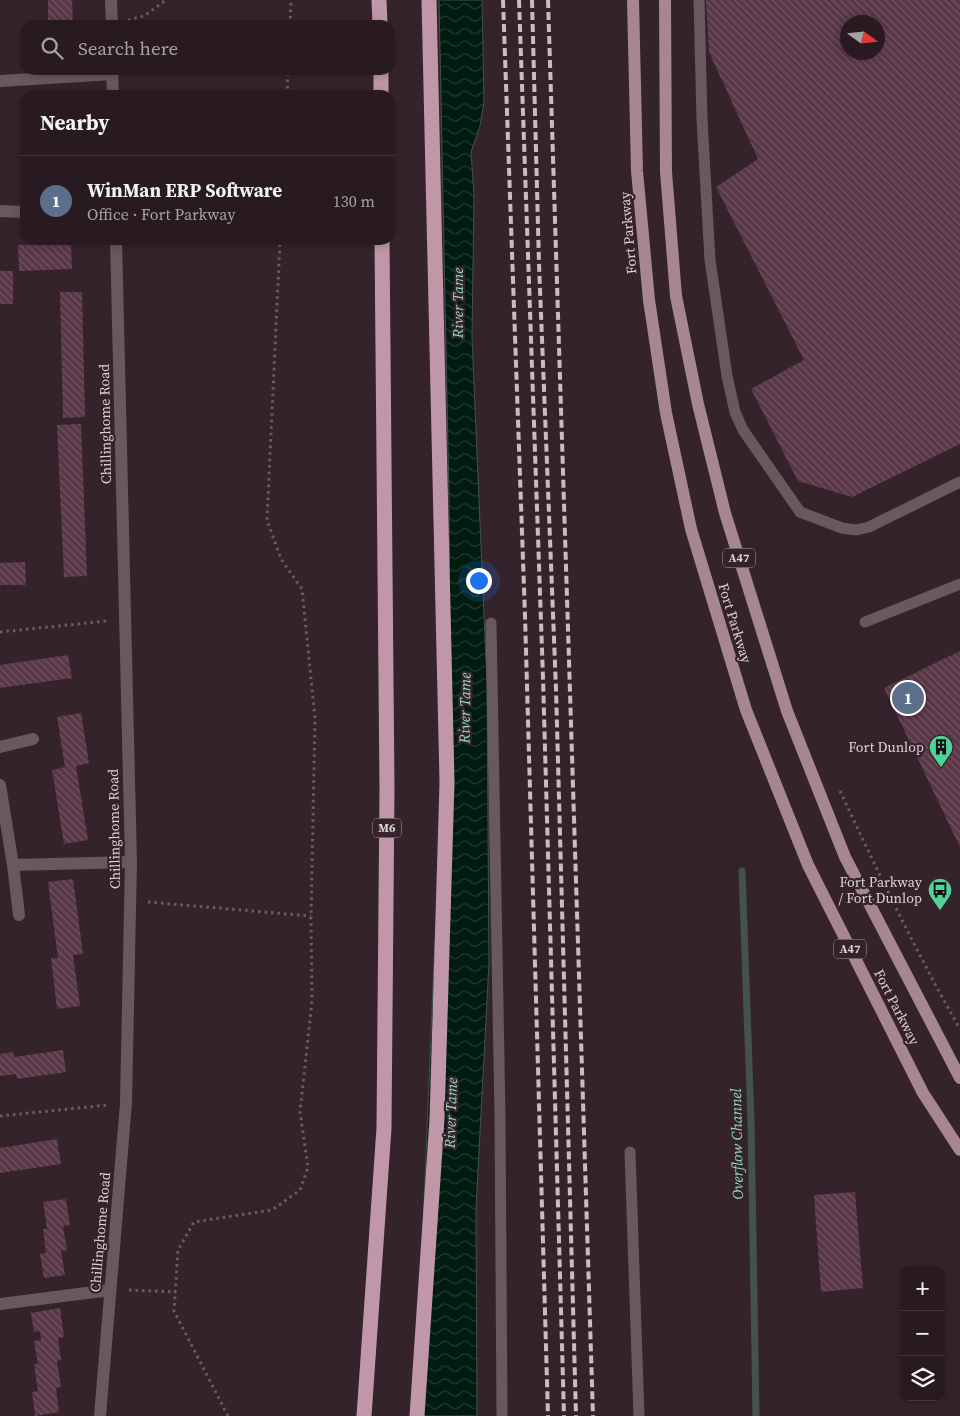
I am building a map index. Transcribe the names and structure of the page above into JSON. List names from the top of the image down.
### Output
{
  "streets": {
    "highway": ["M6"],
    "main road": ["Fort Parkway", "A47"],
    "street": ["Chillinghome Road"]
  },
  "water": ["River Tame", "Overflow Channel"],
  "places": {
    "building": ["Fort Dunlop"],
    "bus stop": ["Fort Parkway / Fort Dunlop"]
  },
  "north": "right",
  "page": {
    "search": "Search here",
    "heading": "Nearby",
    "list": [
      {
        "mark": "1",
        "name": "WinMan ERP Software",
        "note": "Office · Fort Parkway",
        "value": "130 m"
      }
    ],
    "pins": "1",
    "map_buttons": ["+", "−"]
  }
}
